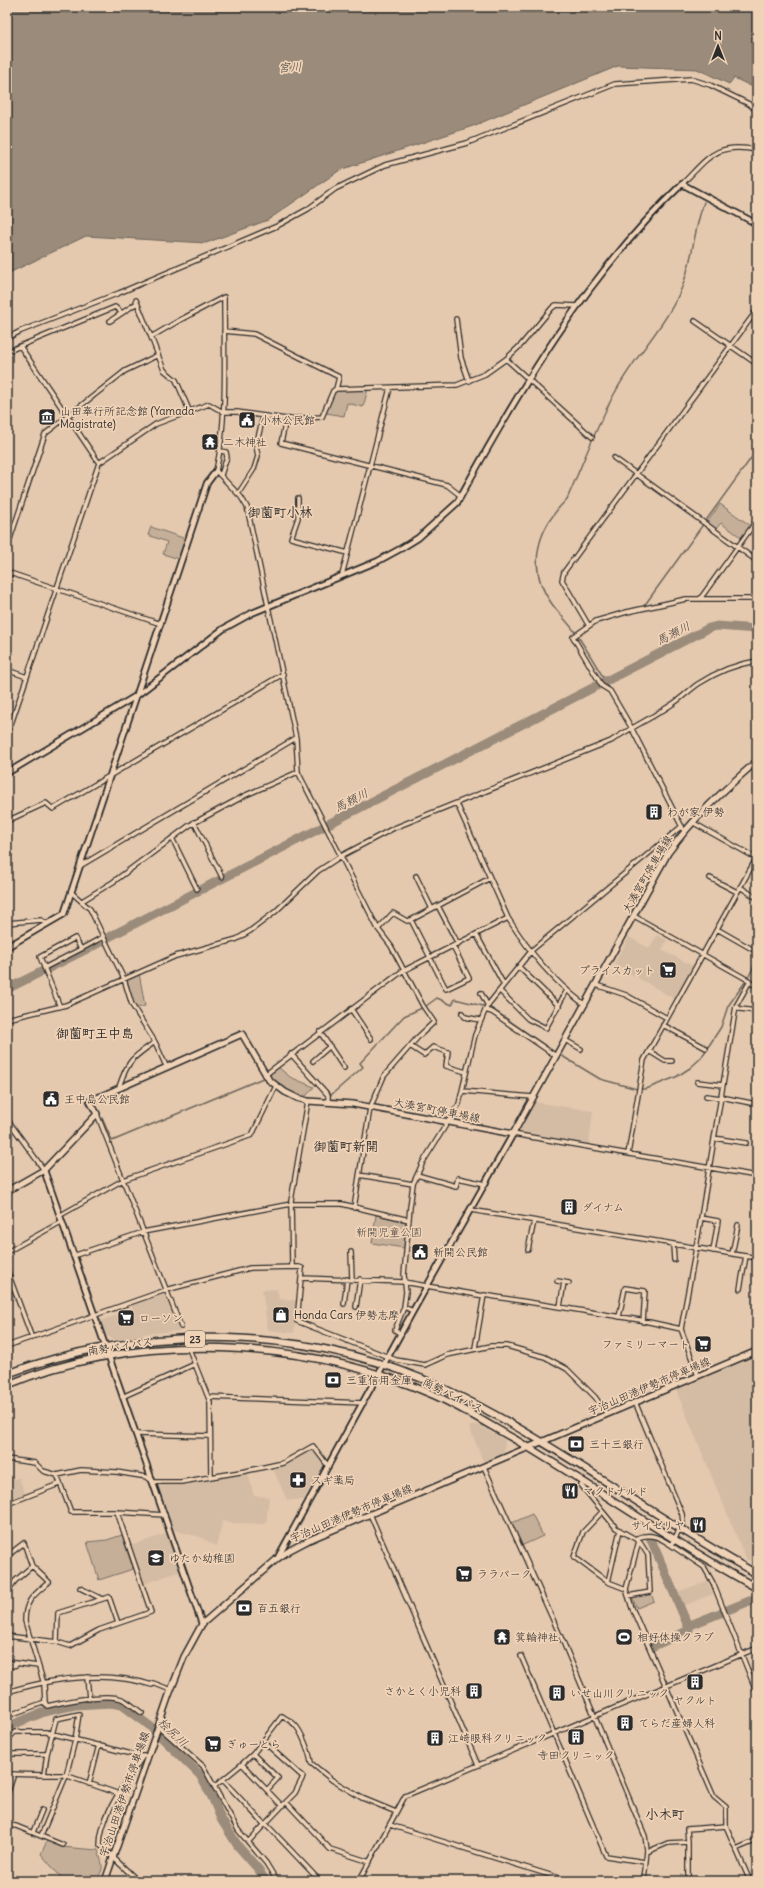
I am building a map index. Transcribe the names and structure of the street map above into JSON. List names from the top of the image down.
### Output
{
  "streets": {
    "highway": ["23", "南勢バイパス"],
    "main road": ["大湊宮町停車場線", "宇治山田港伊勢市停車場線"]
  },
  "crossings": [
    ["南勢バイパス", "宇治山田港伊勢市停車場線"]
  ],
  "districts": [
    "御薗町小林",
    "御薗町王中島",
    "御薗町新開",
    "小木町"
  ],
  "water": [
    "宮川",
    "馬瀬川",
    "馬頼川",
    "桧尻川"
  ],
  "parks": ["新開児童公園"],
  "places": {
    "museum": ["山田奉行所記念館 (Yamada Magistrate)"],
    "public building": ["小林公民館", "王中島公民館", "新開公民館"],
    "temple": ["二木神社", "箕輪神社"],
    "building": [
      "わが家 伊勢",
      "ダイナム",
      "ヤクルト",
      "さかとく小児科",
      "いせ山川クリニック",
      "てらだ産婦人科",
      "寺田クリニック",
      "江崎眼科クリニック"
    ],
    "supermarket": [
      "プライスカット",
      "ローソン",
      "ファミリーマート",
      "ララパーク",
      "ぎゅーとら"
    ],
    "shop": ["Honda Cars 伊勢志摩"],
    "bank": ["三重信用金庫", "三十三銀行", "百五銀行"],
    "pharmacy": ["スギ薬局"],
    "restaurant": ["マクドナルド", "サイゼリヤ"],
    "school or university": ["ゆたか幼稚園"],
    "sports": ["相好体操クラブ"]
  },
  "north": "top"
}
